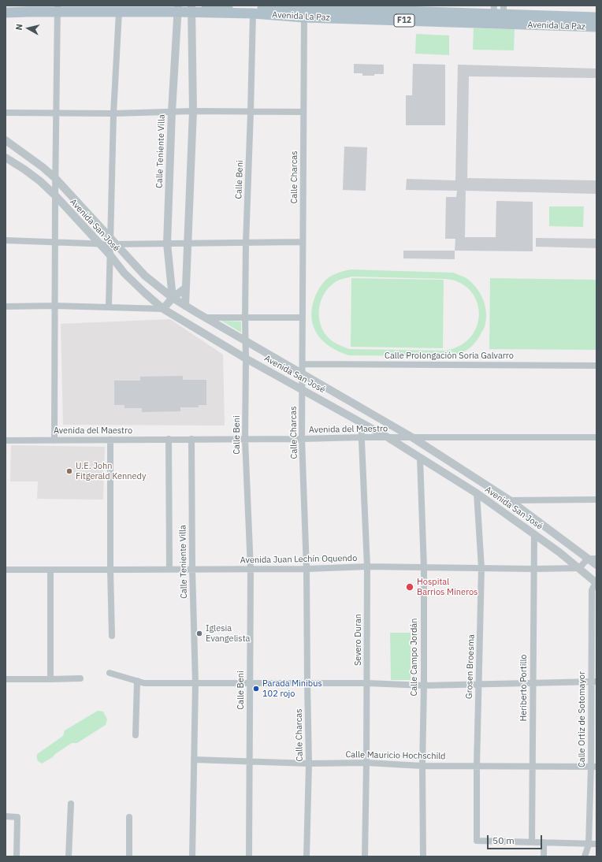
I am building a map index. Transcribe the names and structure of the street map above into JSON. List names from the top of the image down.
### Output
{
  "streets": {
    "main road": ["Avenida La Paz", "F12"],
    "street": [
      "Calle Teniente Villa",
      "Calle Charcas",
      "Calle Beni",
      "Avenida San José",
      "Calle Prolongación Soria Galvarro",
      "Avenida del Maestro",
      "Avenida Juan Lechín Oquendo",
      "Severo Duran",
      "Calle Campo Jordán",
      "Grosen Broesma",
      "Heriberto Portillo",
      "Calle Ortiz de Sotomayor",
      "Calle Mauricio Hochschild"
    ]
  },
  "crossings": [
    ["Avenida La Paz", "Calle Teniente Villa"],
    ["Avenida La Paz", "Calle Charcas"],
    ["Avenida La Paz", "Calle Beni"],
    ["Calle Teniente Villa", "Avenida San José"],
    ["Calle Teniente Villa", "Avenida del Maestro"],
    ["Calle Teniente Villa", "Avenida Juan Lechín Oquendo"],
    ["Calle Teniente Villa", "Calle Mauricio Hochschild"],
    ["Calle Charcas", "Avenida San José"],
    ["Calle Charcas", "Calle Prolongación Soria Galvarro"],
    ["Calle Charcas", "Avenida del Maestro"],
    ["Calle Charcas", "Avenida Juan Lechín Oquendo"],
    ["Calle Charcas", "Calle Mauricio Hochschild"],
    ["Calle Beni", "Avenida San José"],
    ["Calle Beni", "Avenida del Maestro"],
    ["Calle Beni", "Avenida Juan Lechín Oquendo"],
    ["Calle Beni", "Calle Mauricio Hochschild"],
    ["Avenida San José", "Avenida del Maestro"],
    ["Avenida San José", "Avenida Juan Lechín Oquendo"],
    ["Avenida San José", "Severo Duran"],
    ["Avenida San José", "Calle Campo Jordán"],
    ["Avenida San José", "Grosen Broesma"],
    ["Avenida San José", "Heriberto Portillo"],
    ["Avenida San José", "Calle Ortiz de Sotomayor"],
    ["Avenida del Maestro", "Severo Duran"],
    ["Avenida Juan Lechín Oquendo", "Severo Duran"],
    ["Avenida Juan Lechín Oquendo", "Calle Campo Jordán"],
    ["Avenida Juan Lechín Oquendo", "Grosen Broesma"],
    ["Avenida Juan Lechín Oquendo", "Heriberto Portillo"],
    ["Severo Duran", "Calle Mauricio Hochschild"],
    ["Calle Campo Jordán", "Calle Mauricio Hochschild"],
    ["Grosen Broesma", "Heriberto Portillo"],
    ["Grosen Broesma", "Calle Mauricio Hochschild"],
    ["Heriberto Portillo", "Calle Mauricio Hochschild"],
    ["Calle Ortiz de Sotomayor", "Calle Mauricio Hochschild"]
  ],
  "places": [
    "U.E. John Fitgerald Kennedy",
    "Hospital Barrios Mineros",
    "Iglesia Evangelista",
    "Parada Minibus 102 rojo"
  ],
  "scale_bar": "50 m",
  "north": "left"
}
